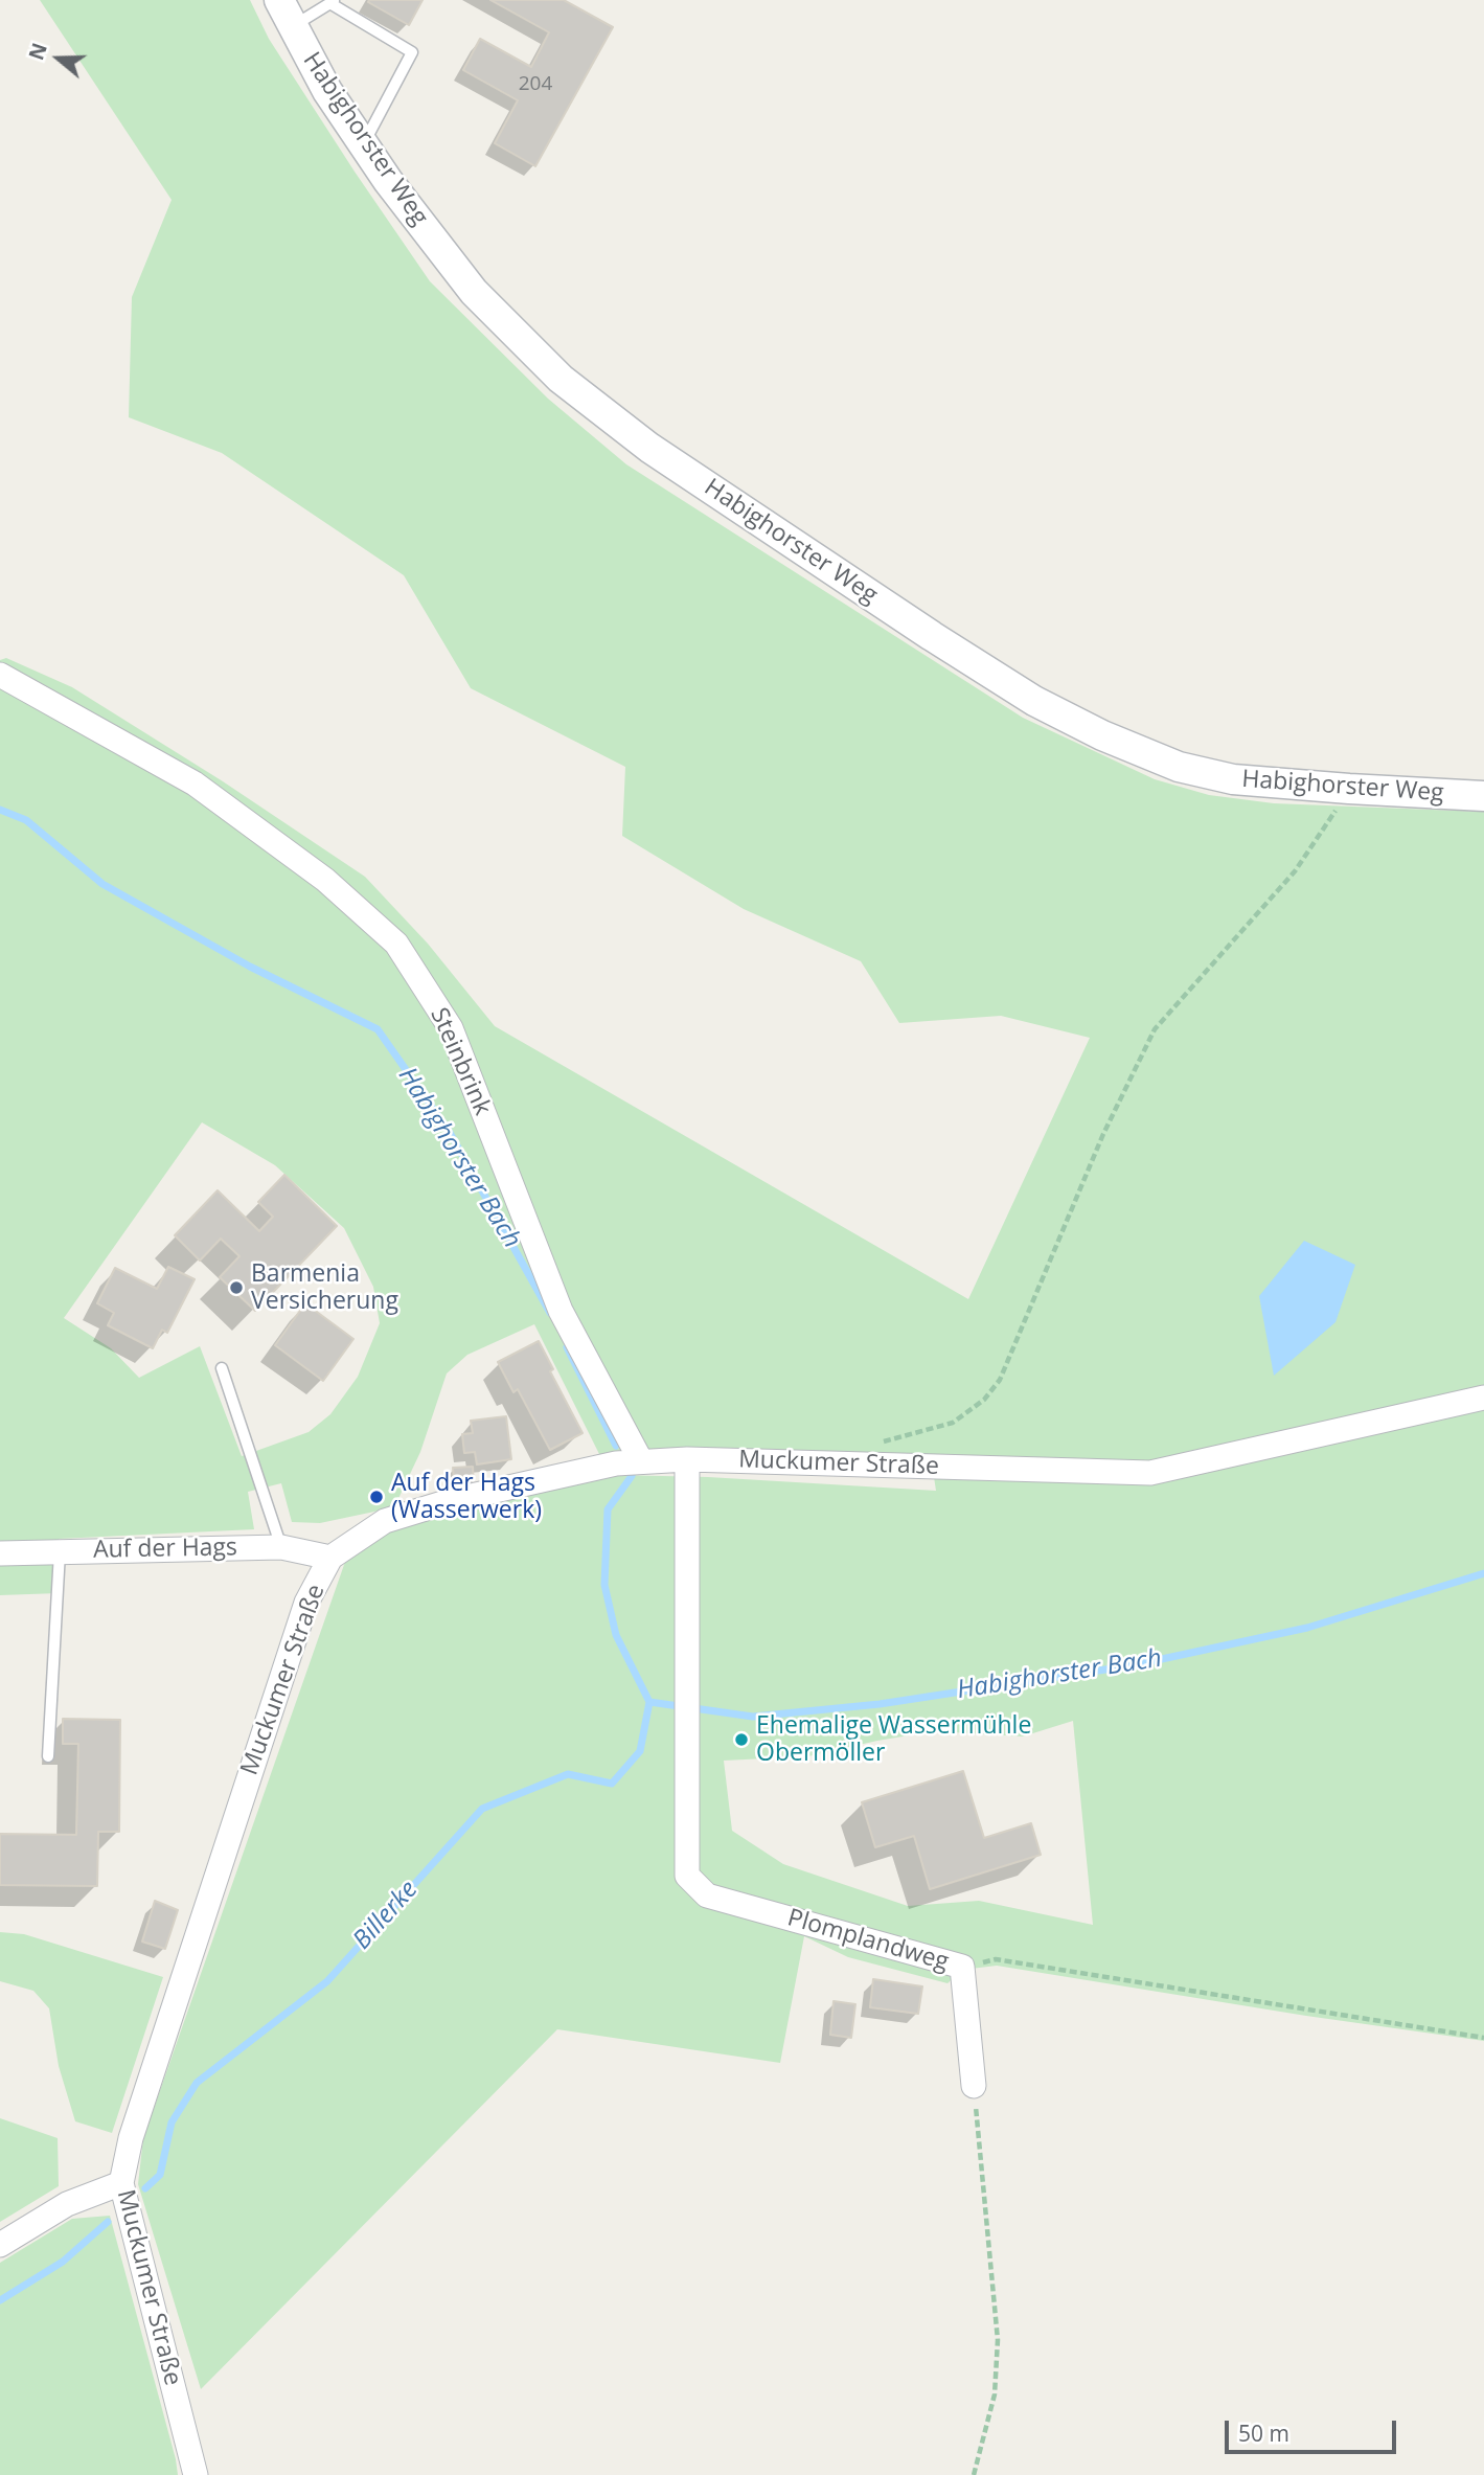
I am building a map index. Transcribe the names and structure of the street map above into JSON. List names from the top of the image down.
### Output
{
  "streets": {
    "street": [
      "Habighorster Weg",
      "Steinbrink",
      "Muckumer Straße",
      "Auf der Hags",
      "Plomplandweg"
    ]
  },
  "crossings": [
    ["Steinbrink", "Muckumer Straße"],
    ["Muckumer Straße", "Auf der Hags"],
    ["Muckumer Straße", "Plomplandweg"]
  ],
  "water": ["Habighorster Bach", "Billerke"],
  "places": ["Barmenia Versicherung", "Auf der Hags (Wasserwerk)", "Ehemalige Wassermühle Obermöller"],
  "house_numbers": ["204"],
  "scale_bar": "50 m",
  "north": "left"
}
